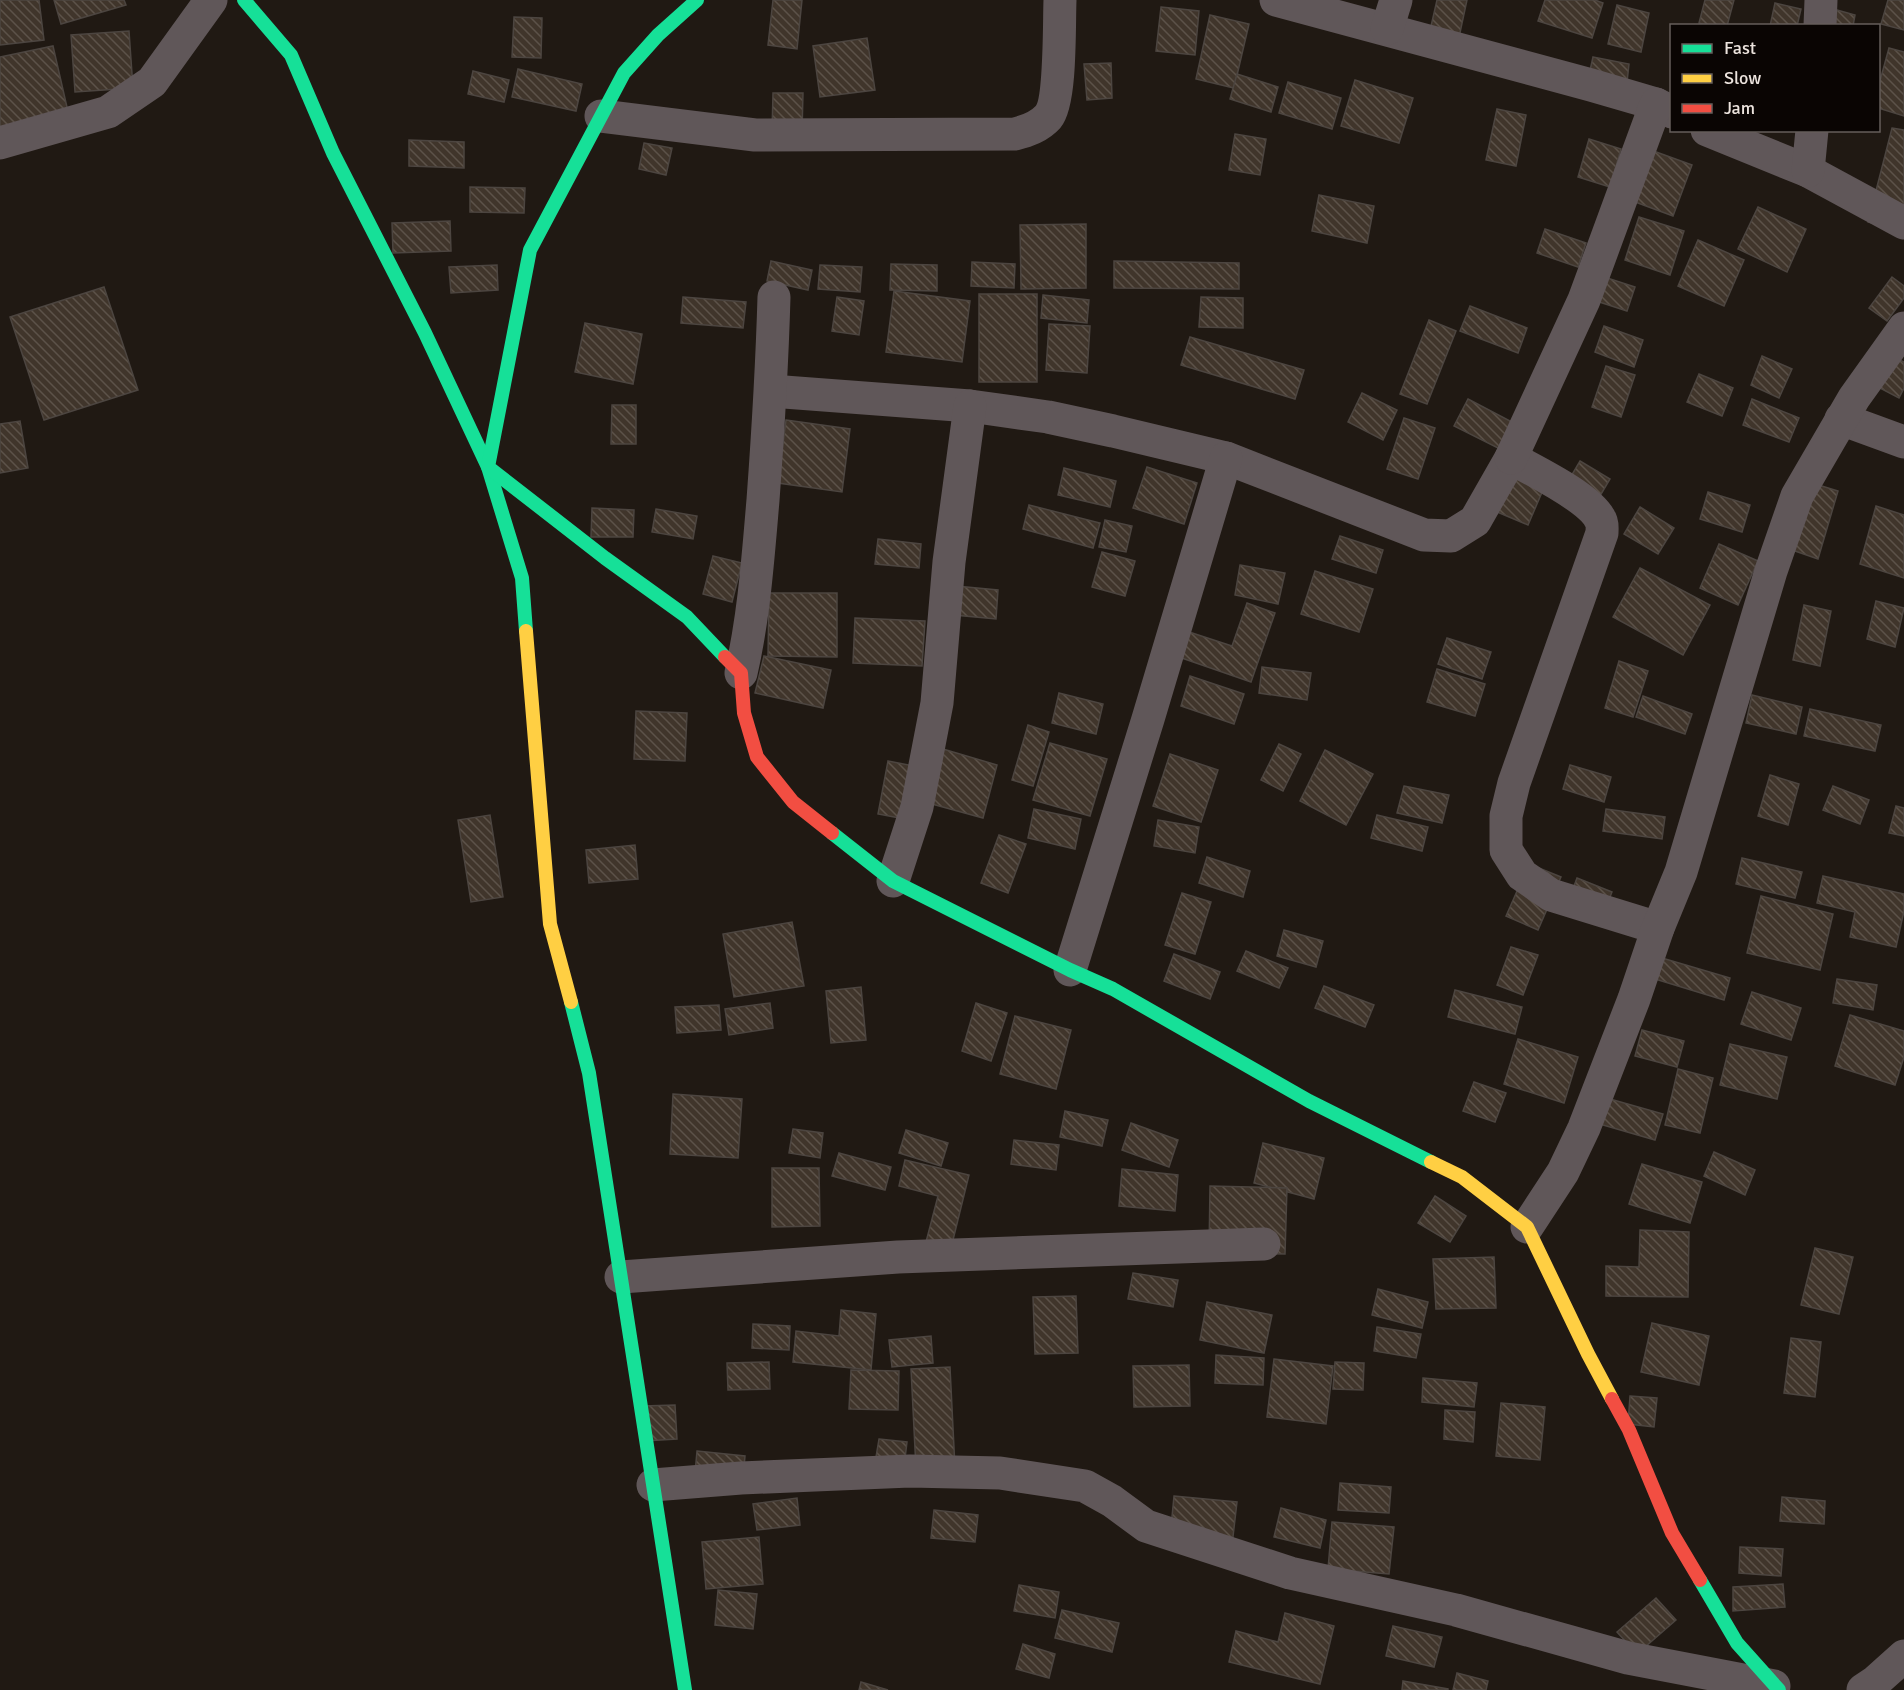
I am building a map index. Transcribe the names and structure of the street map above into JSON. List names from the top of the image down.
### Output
{
  "legend": ["Fast", "Slow", "Jam"]
}
